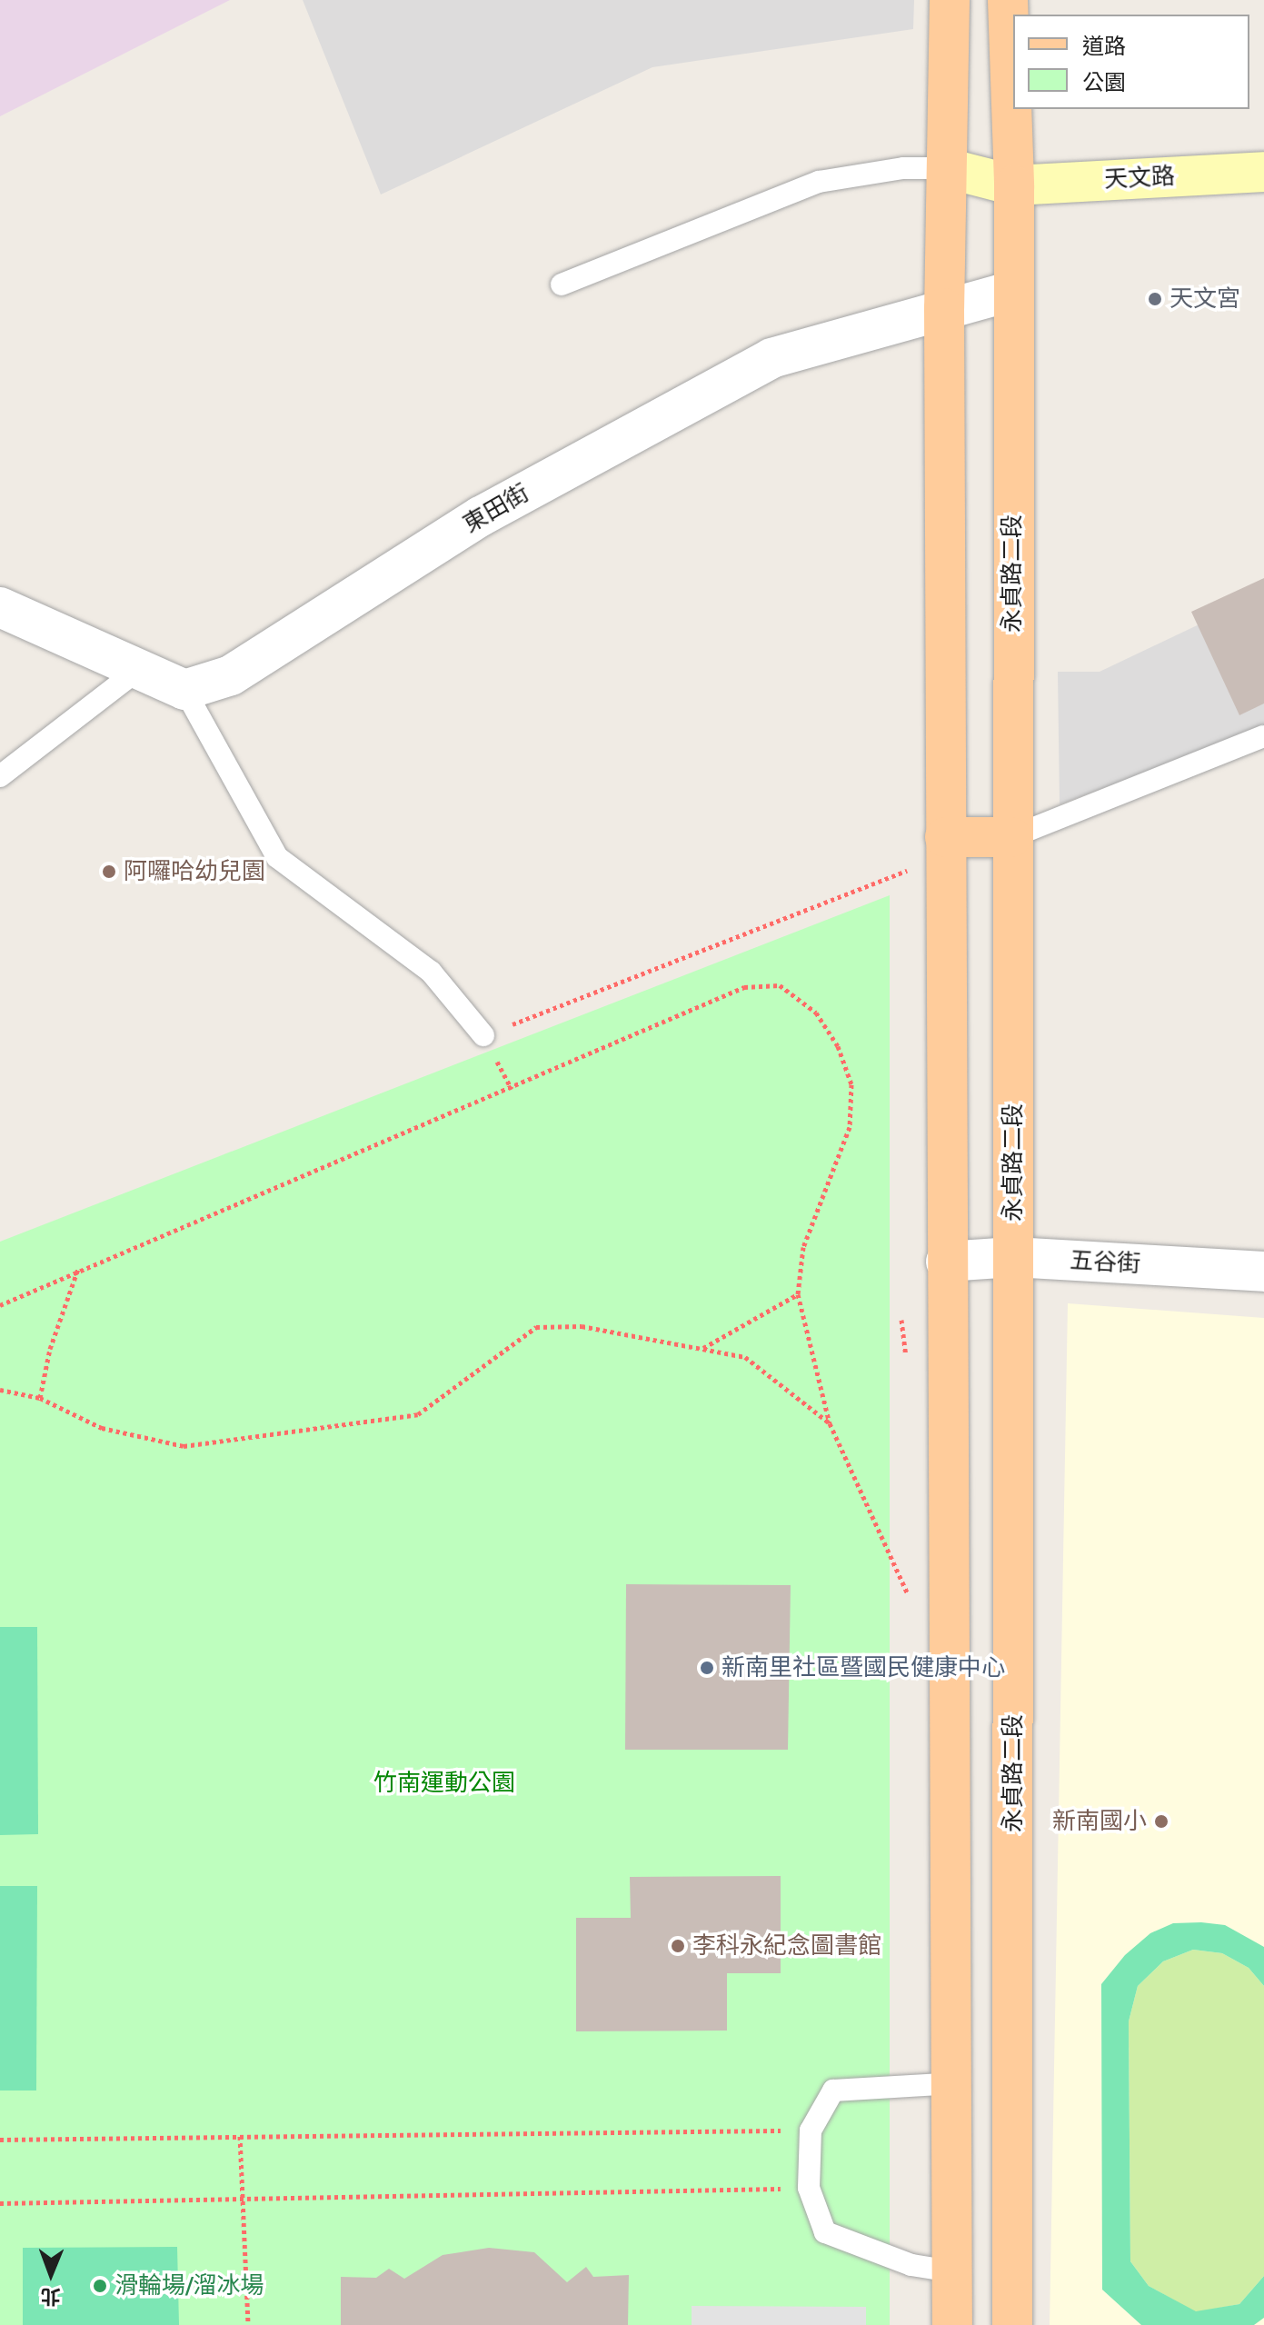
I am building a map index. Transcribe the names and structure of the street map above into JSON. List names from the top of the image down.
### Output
{
  "streets": {
    "main road": ["永貞路二段"],
    "street": ["天文路", "東田街", "五谷街"]
  },
  "crossings": [
    ["天文路", "永貞路二段"],
    ["東田街", "永貞路二段"],
    ["永貞路二段", "五谷街"]
  ],
  "parks": ["竹南運動公園"],
  "places": [
    "天文宮",
    "阿囉哈幼兒園",
    "新南里社區暨國民健康中心",
    "新南國小",
    "李科永紀念圖書館",
    "滑輪場/溜冰場"
  ],
  "legend": ["道路", "公園"],
  "north": "bottom"
}
